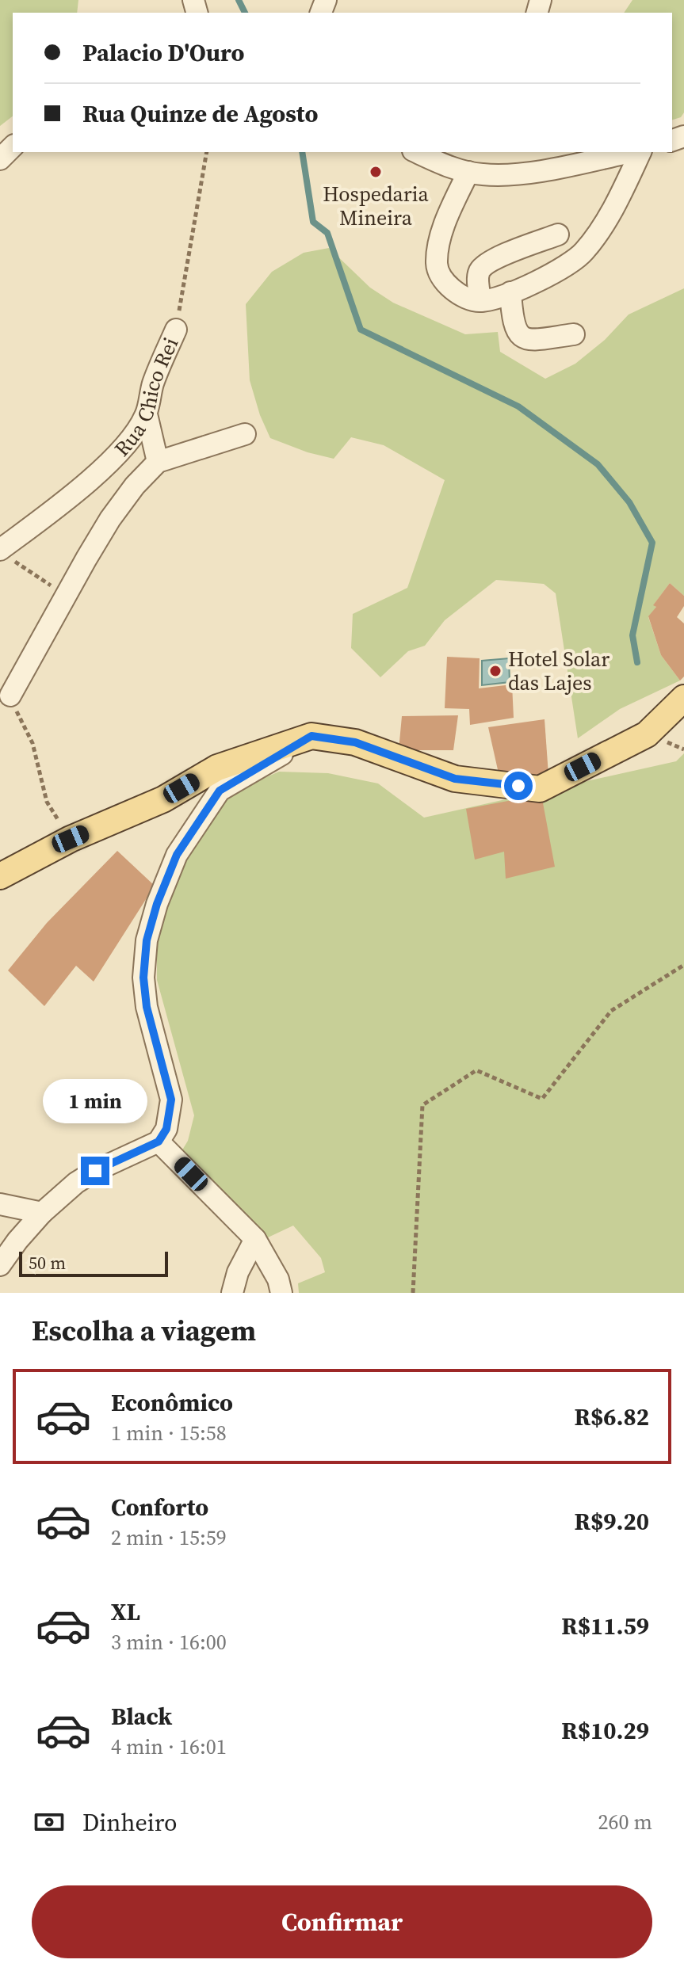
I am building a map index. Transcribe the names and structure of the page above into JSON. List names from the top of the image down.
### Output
{
  "streets": {
    "street": ["Rua Chico Rei"]
  },
  "places": ["Hospedaria Mineira", "Hotel Solar das Lajes"],
  "scale_bar": "50 m",
  "page": {
    "banner": ["Palacio D'Ouro", "Rua Quinze de Agosto"],
    "bubble": "1 min",
    "scale": "50 m",
    "heading": "Escolha a viagem",
    "list": [
      {
        "name": "Econômico",
        "note": "1 min · 15:58",
        "value": "R$6.82"
      },
      {
        "name": "Conforto",
        "note": "2 min · 15:59",
        "value": "R$9.20"
      },
      {
        "name": "XL",
        "note": "3 min · 16:00",
        "value": "R$11.59"
      },
      {
        "name": "Black",
        "note": "4 min · 16:01",
        "value": "R$10.29"
      }
    ],
    "pay": ["Dinheiro", "260 m"],
    "buttons": "Confirmar"
  }
}
